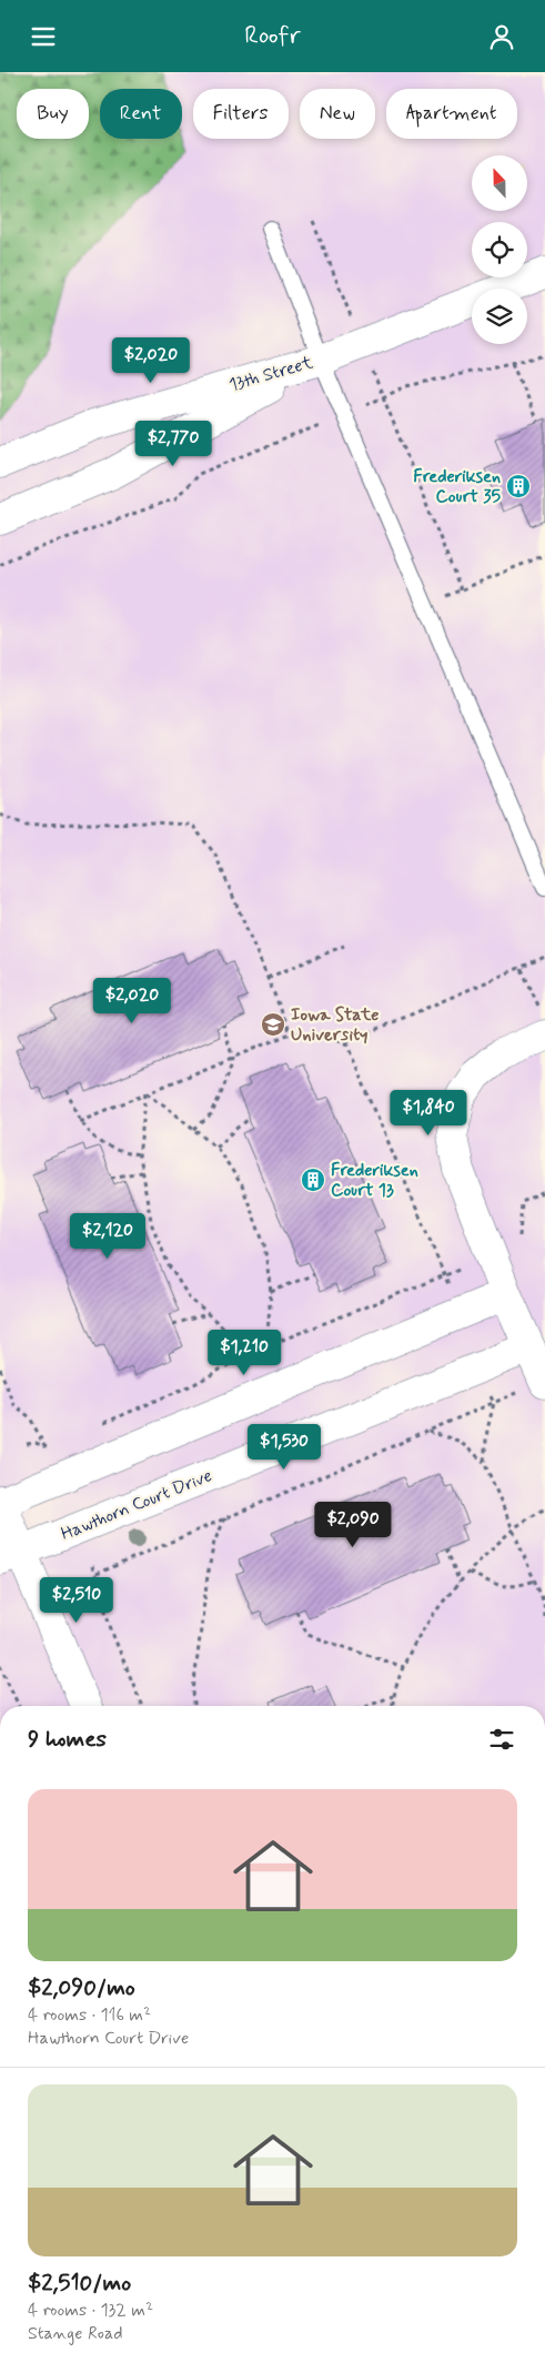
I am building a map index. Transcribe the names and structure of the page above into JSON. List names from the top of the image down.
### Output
{
  "streets": {
    "street": ["13th Street", "Hawthorn Court Drive"]
  },
  "places": {
    "building": ["Frederiksen Court 35", "Frederiksen Court 13"],
    "school or university": ["Iowa State University"]
  },
  "north": "top",
  "page": {
    "header": "Roofr",
    "chip": [
      "Buy",
      "Rent",
      "Filters",
      "New",
      "Apartment"
    ],
    "price": [
      "$2,020",
      "$2,770",
      "$2,020",
      "$1,840",
      "$2,120",
      "$1,210",
      "$1,530",
      "$2,090",
      "$2,510"
    ],
    "heading": "9 homes",
    "list": [
      {
        "name": "$2,090/mo",
        "note": "4 rooms · 116 m² · Hawthorn Court Drive"
      },
      {
        "name": "$2,510/mo",
        "note": "4 rooms · 132 m² · Stange Road"
      }
    ]
  }
}
